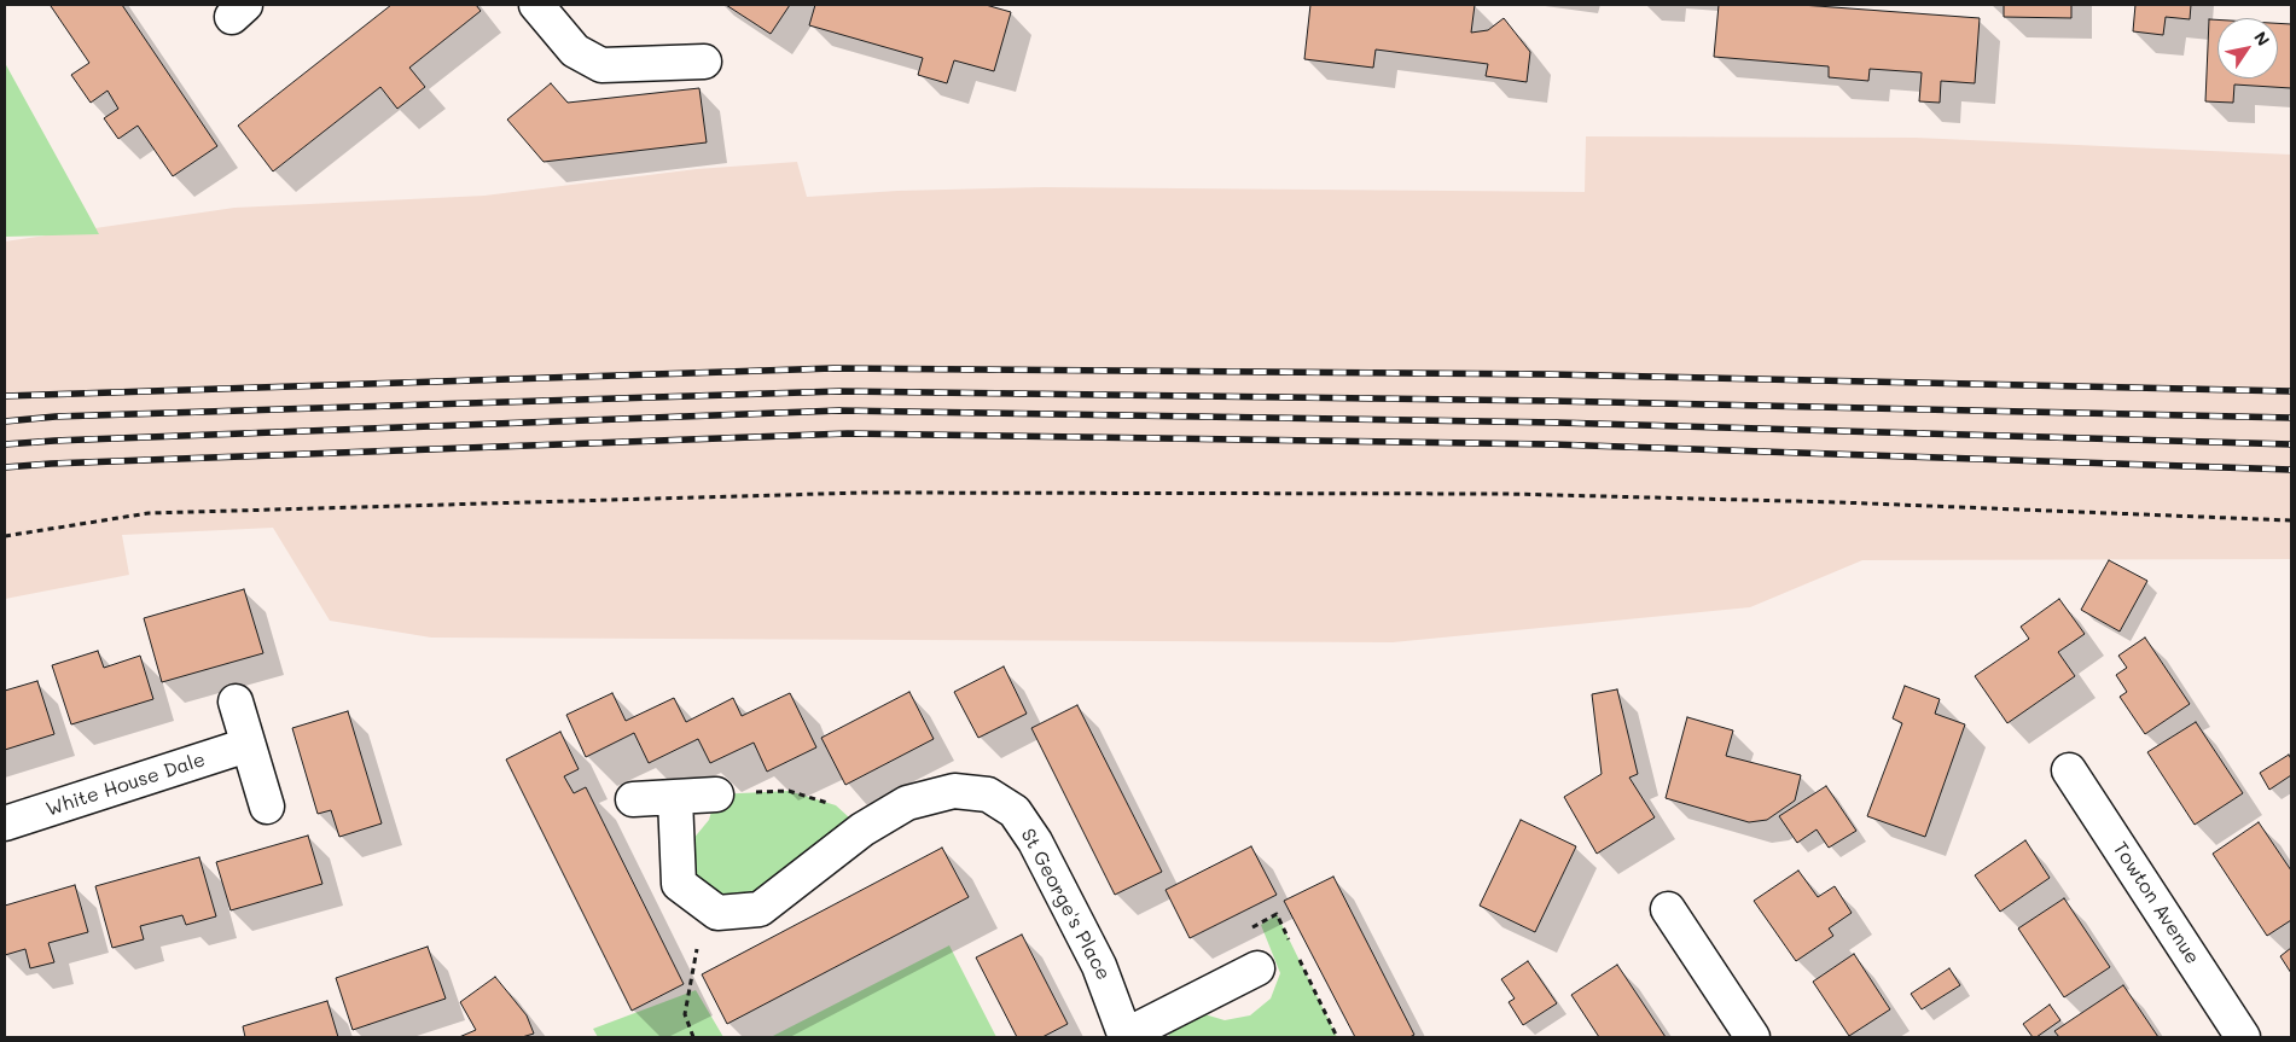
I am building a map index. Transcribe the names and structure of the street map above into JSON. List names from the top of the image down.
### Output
{
  "streets": {
    "street": ["White House Dale", "Towton Avenue", "St George's Place"]
  },
  "north": "top right"
}
